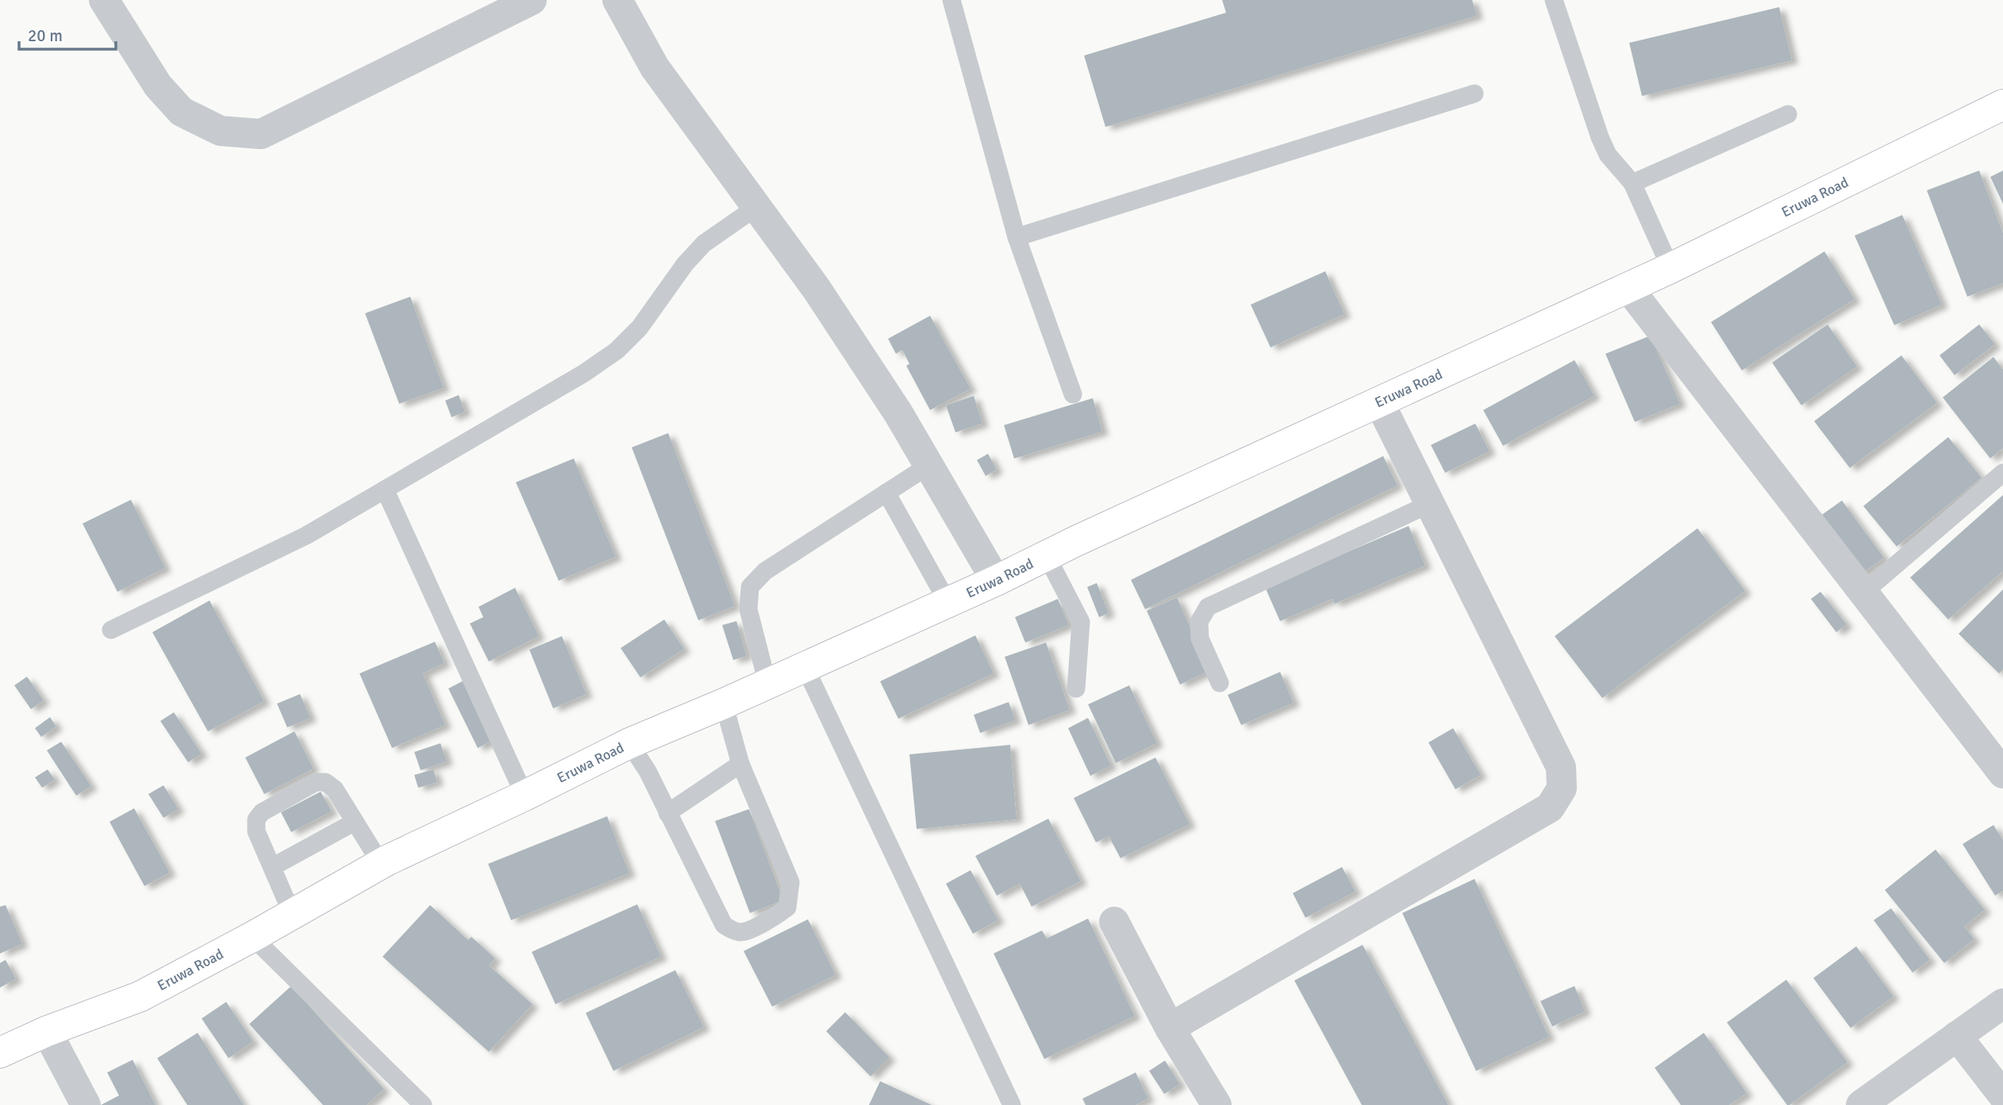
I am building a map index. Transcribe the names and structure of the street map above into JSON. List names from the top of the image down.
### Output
{
  "streets": {
    "main road": ["Eruwa Road"]
  },
  "scale_bar": "20 m"
}
